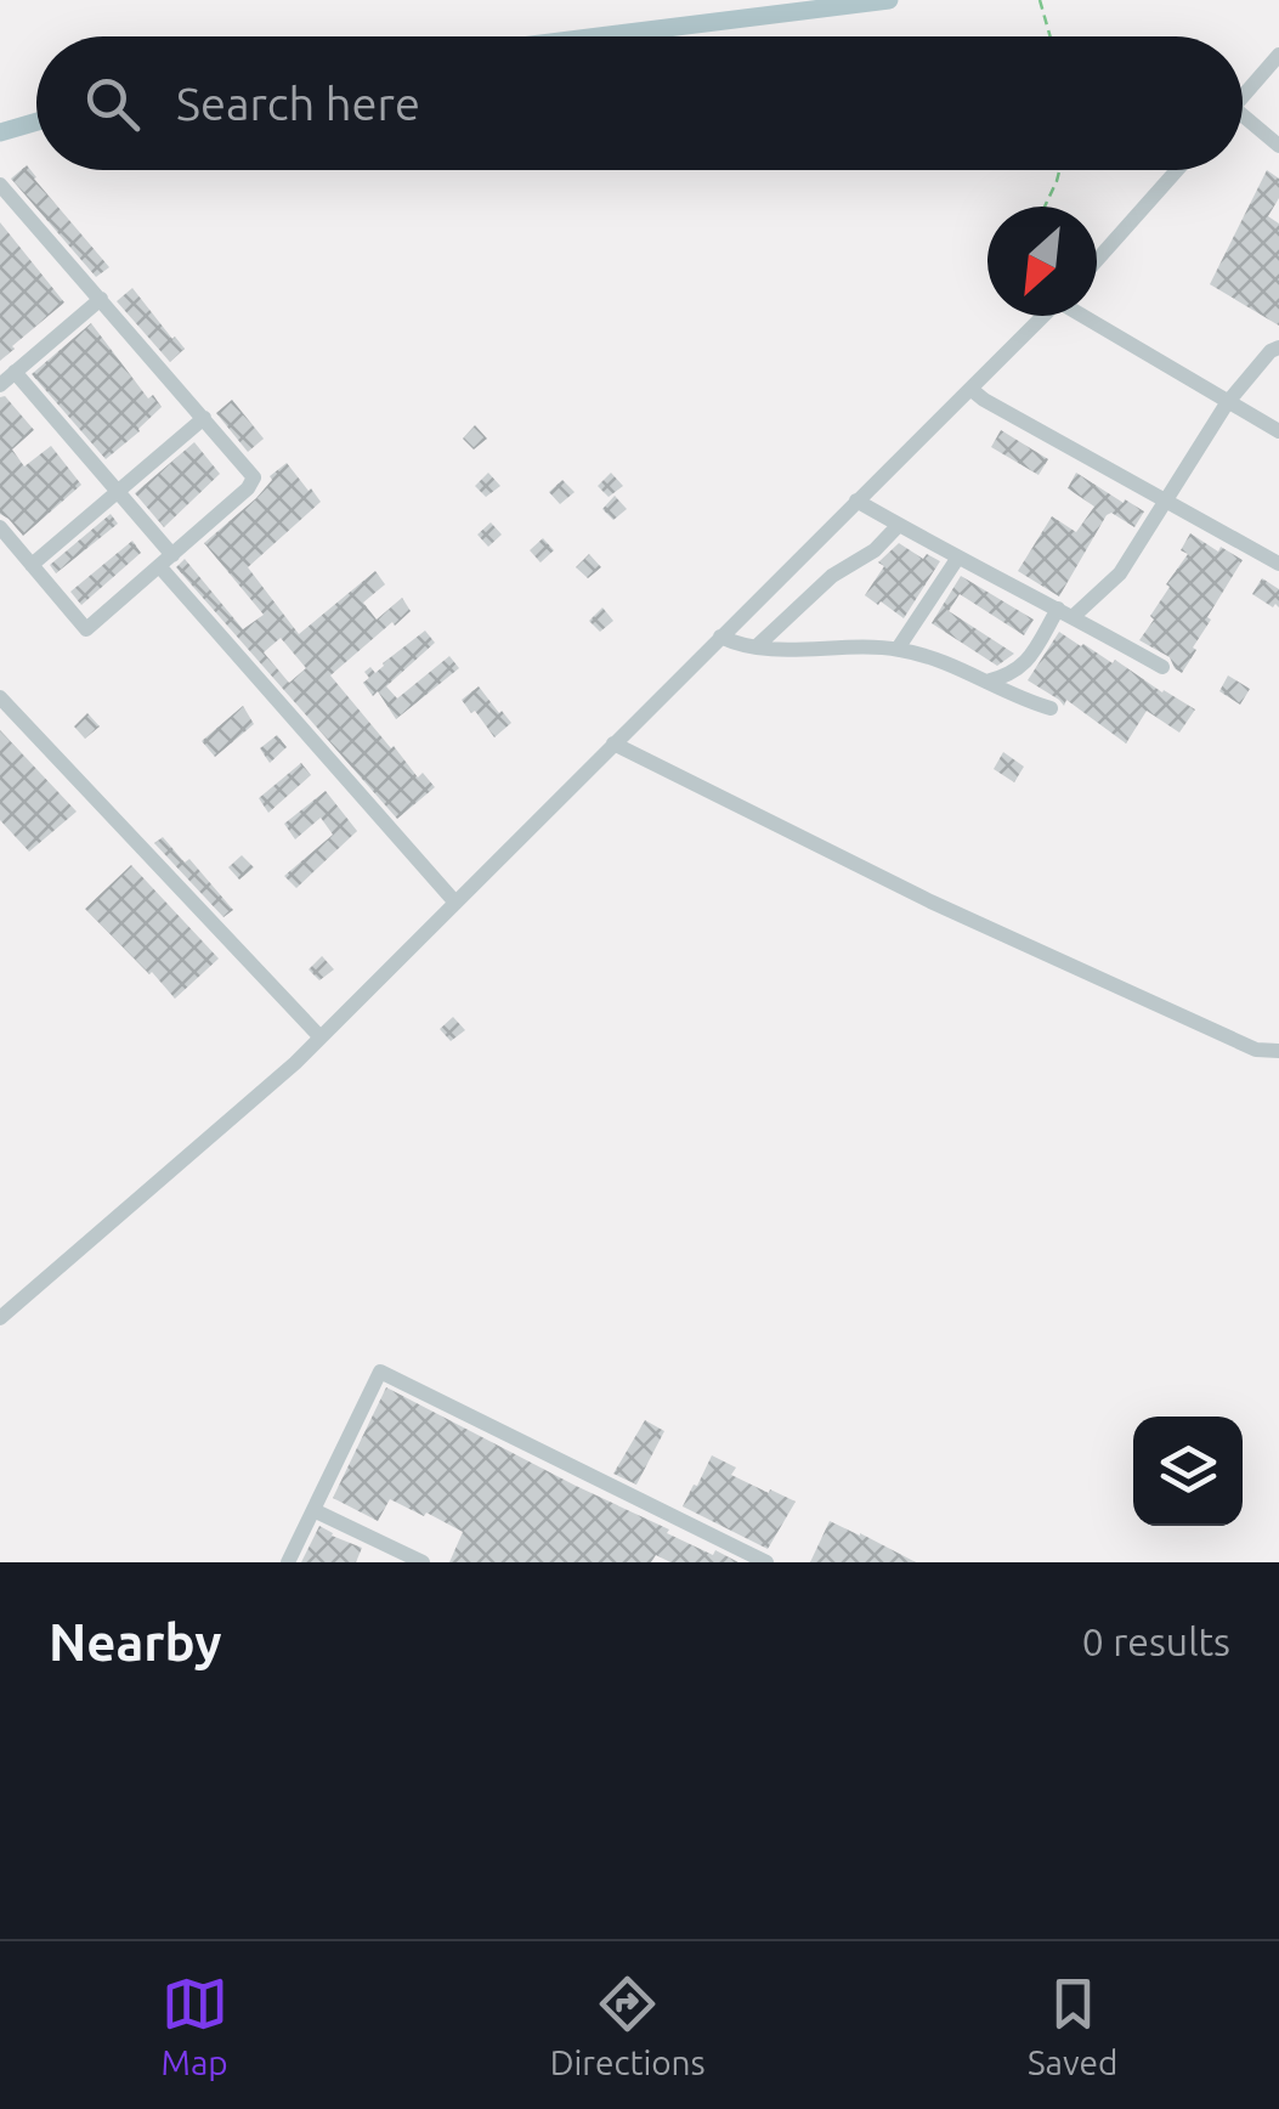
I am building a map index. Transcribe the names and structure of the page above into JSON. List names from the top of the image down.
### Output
{
  "north": "bottom left",
  "page": {
    "search": "Search here",
    "heading": ["Nearby", "0 results"],
    "nav": ["Map", "Directions", "Saved"]
  }
}
